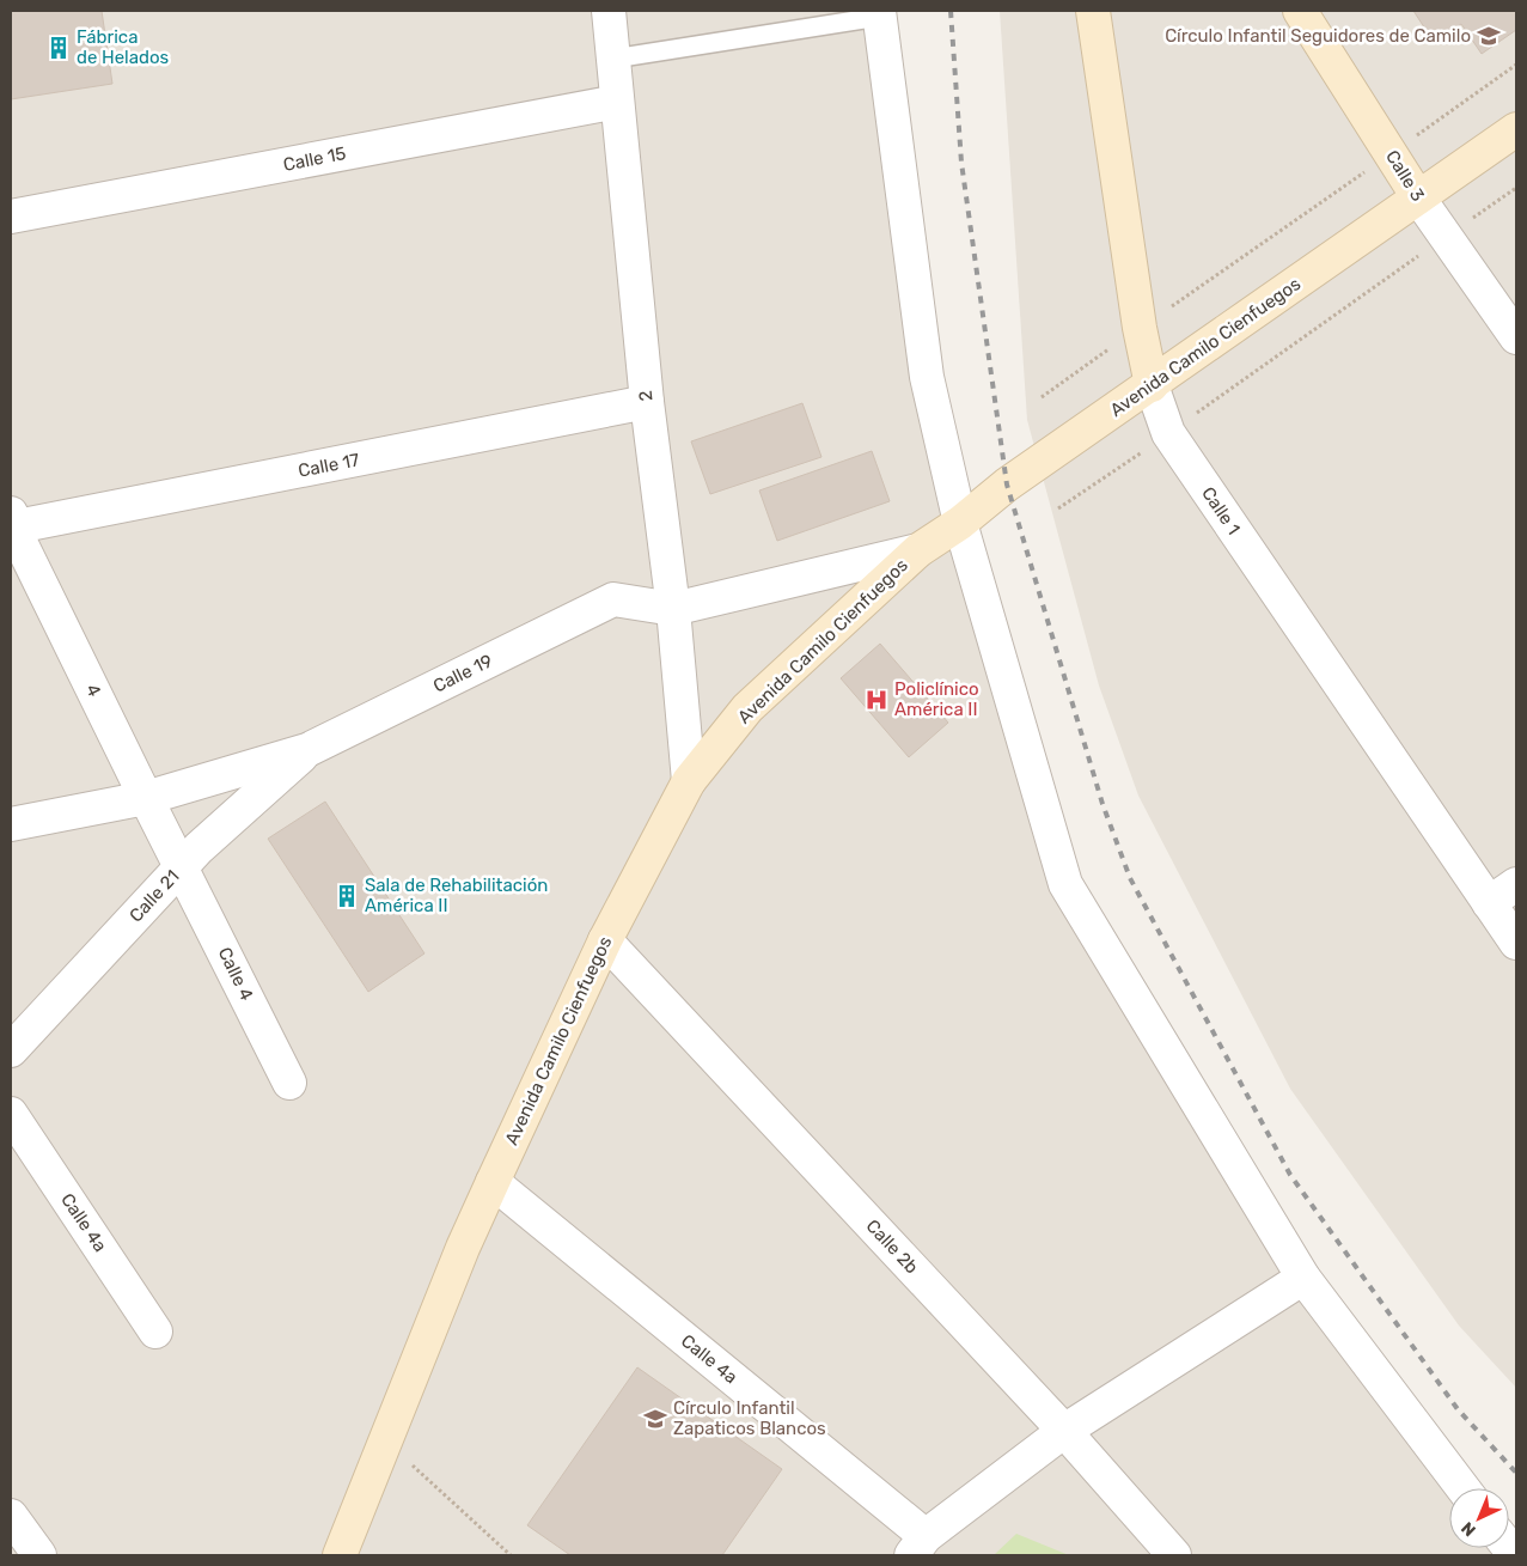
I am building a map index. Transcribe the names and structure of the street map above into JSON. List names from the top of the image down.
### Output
{
  "streets": {
    "street": [
      "Calle 15",
      "Calle 3",
      "Avenida Camilo Cienfuegos",
      "2",
      "Calle 17",
      "Calle 1",
      "Calle 19",
      "4",
      "Calle 21",
      "Calle 4",
      "Calle 4a",
      "Calle 2b"
    ]
  },
  "crossings": [
    ["Calle 15", "2"],
    ["Calle 3", "Avenida Camilo Cienfuegos"],
    ["Avenida Camilo Cienfuegos", "2"],
    ["Avenida Camilo Cienfuegos", "Calle 1"],
    ["Avenida Camilo Cienfuegos", "Calle 19"],
    ["Avenida Camilo Cienfuegos", "Calle 4a"],
    ["Avenida Camilo Cienfuegos", "Calle 2b"],
    ["2", "Calle 17"],
    ["2", "Calle 19"],
    ["Calle 17", "4"],
    ["Calle 19", "4"],
    ["Calle 19", "Calle 21"],
    ["4", "Calle 21"],
    ["4", "Calle 4"],
    ["Calle 21", "Calle 4"]
  ],
  "places": {
    "school or university": ["Círculo Infantil Seguidores de Camilo", "Círculo Infantil Zapaticos Blancos"],
    "building": ["Fábrica de Helados", "Sala de Rehabilitación América II"],
    "hospital": ["Policlínico América II"]
  },
  "north": "bottom left"
}
